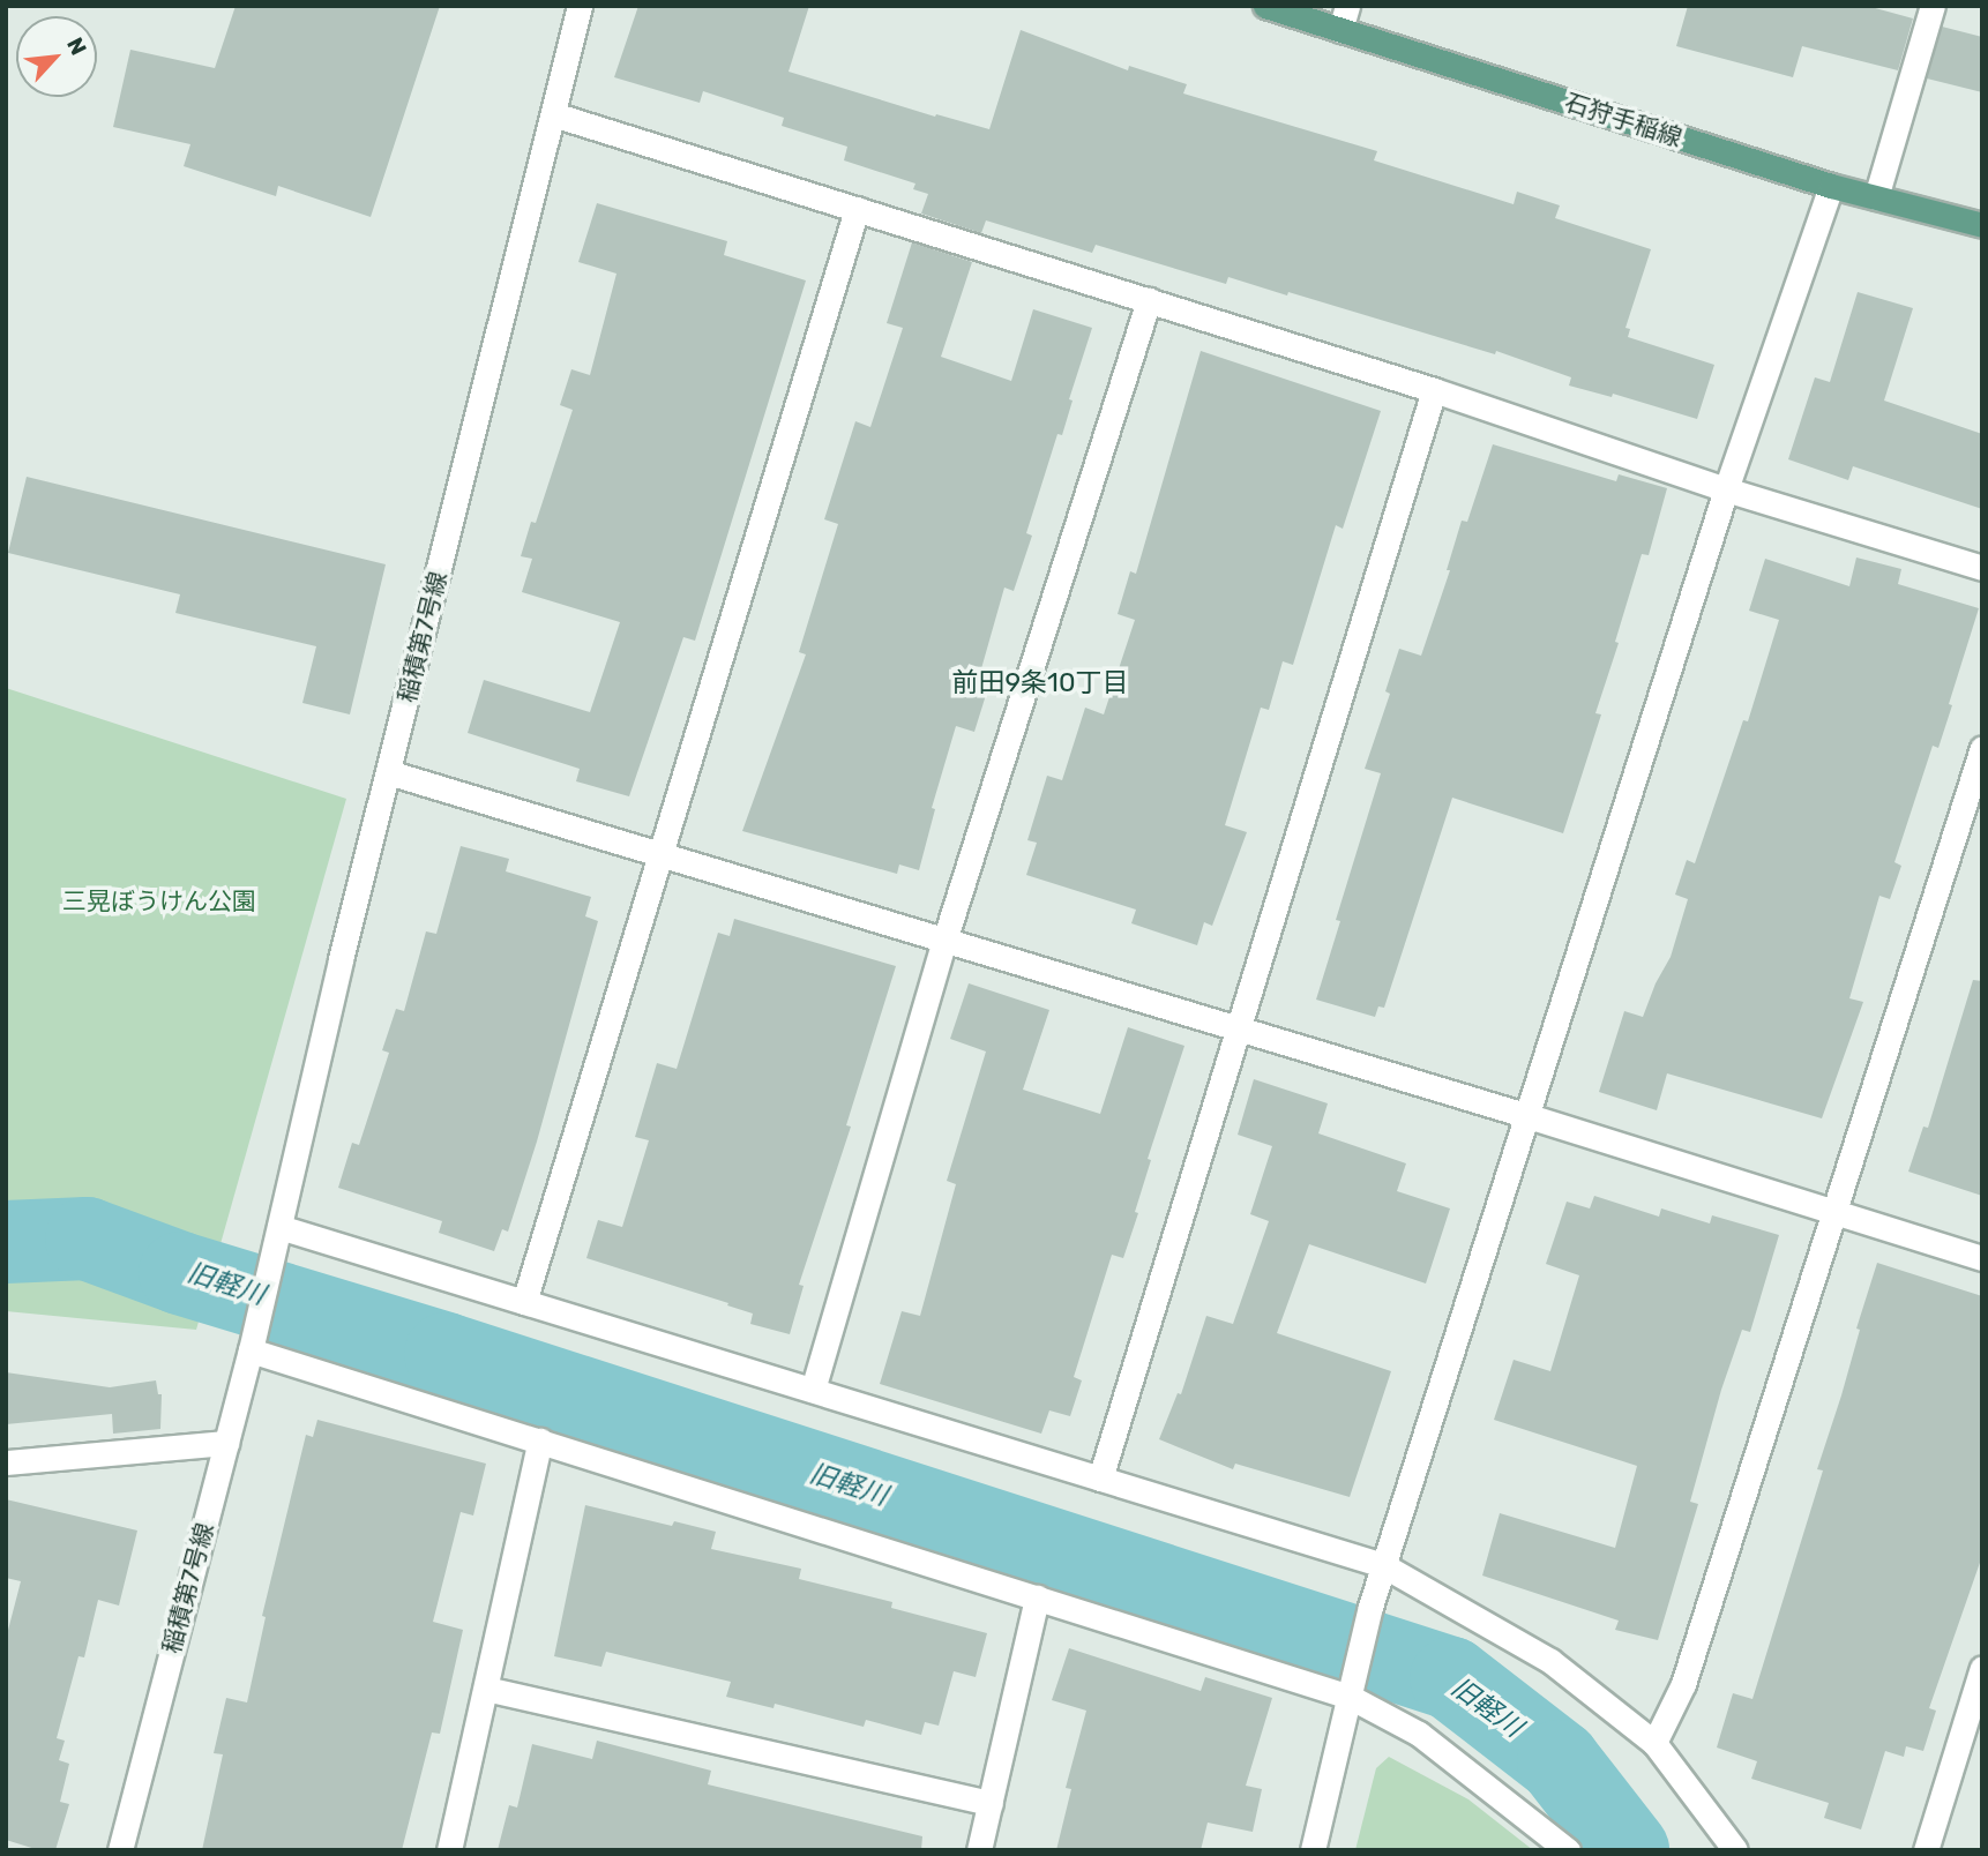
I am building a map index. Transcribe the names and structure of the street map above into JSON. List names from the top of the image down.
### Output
{
  "streets": {
    "main road": ["石狩手稲線"],
    "street": ["稲積第7号線"]
  },
  "districts": ["前田9条10丁目"],
  "water": ["旧軽川"],
  "parks": ["三晃ぼうけん公園"],
  "north": "top right"
}
